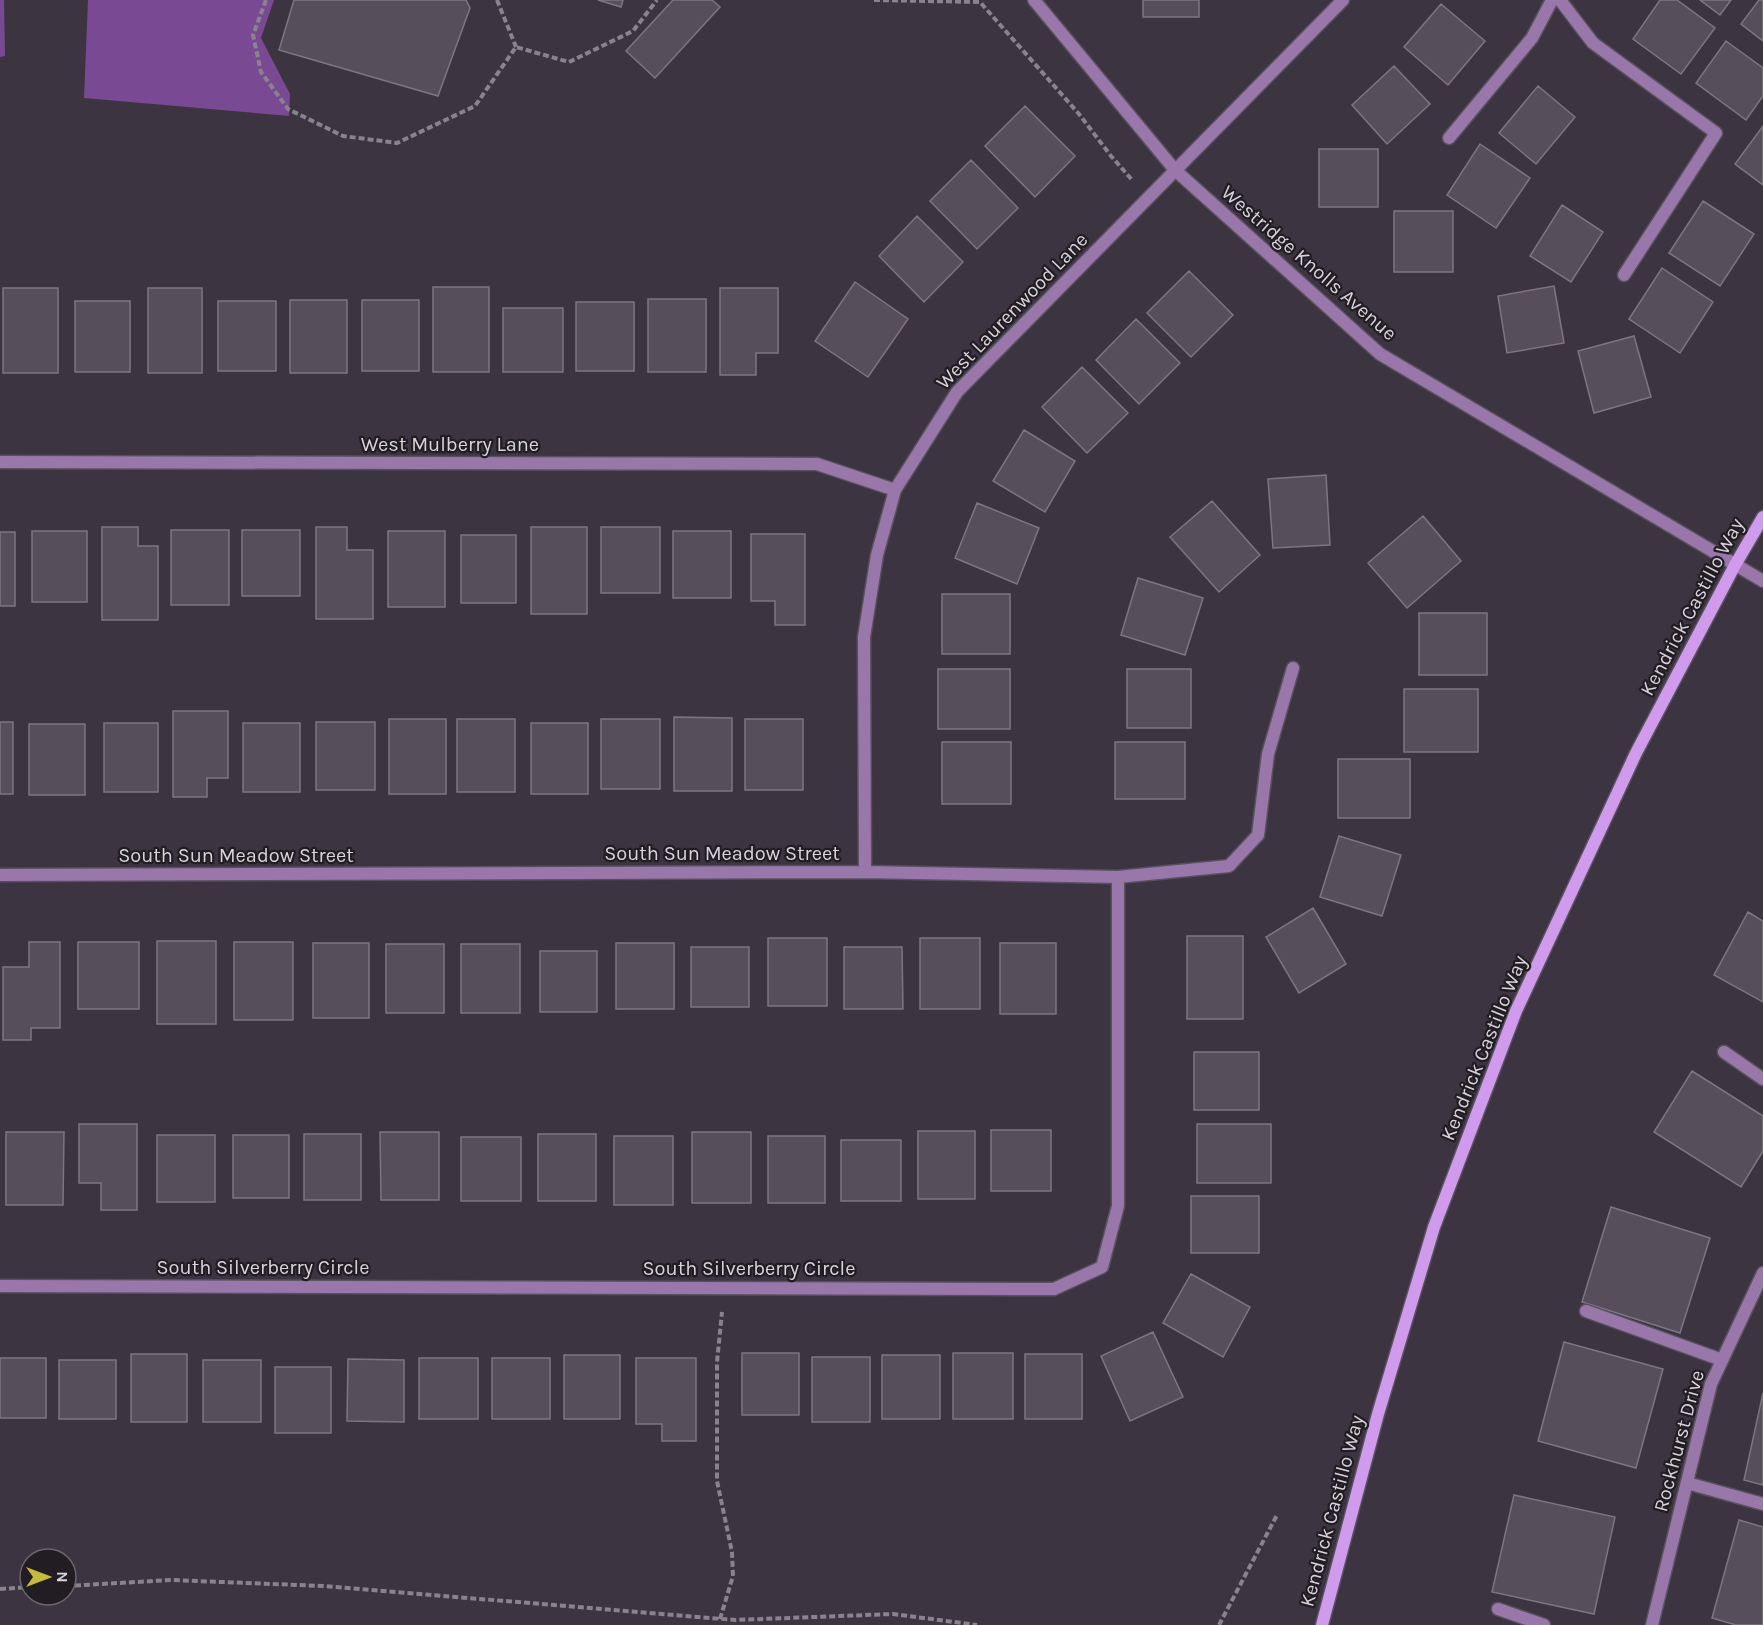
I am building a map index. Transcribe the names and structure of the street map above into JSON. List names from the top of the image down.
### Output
{
  "streets": {
    "main road": ["Kendrick Castillo Way"],
    "street": [
      "Westridge Knolls Avenue",
      "West Laurenwood Lane",
      "West Mulberry Lane",
      "South Sun Meadow Street",
      "South Silverberry Circle",
      "Rockhurst Drive"
    ]
  },
  "crossings": [
    ["Westridge Knolls Avenue", "West Laurenwood Lane"],
    ["Westridge Knolls Avenue", "Kendrick Castillo Way"],
    ["West Laurenwood Lane", "West Mulberry Lane"],
    ["West Laurenwood Lane", "South Sun Meadow Street"],
    ["South Sun Meadow Street", "South Silverberry Circle"]
  ],
  "north": "right"
}
